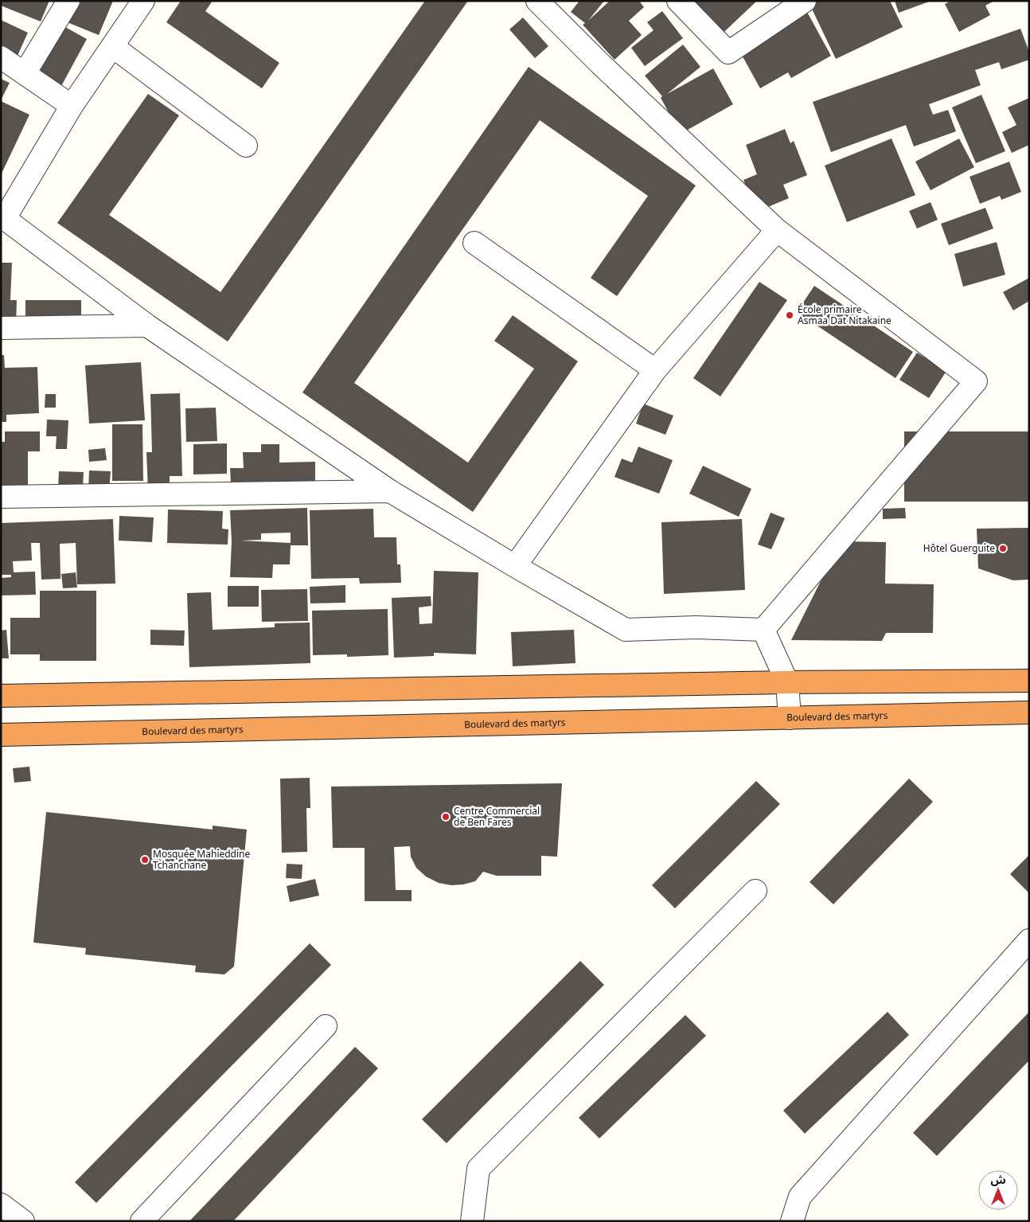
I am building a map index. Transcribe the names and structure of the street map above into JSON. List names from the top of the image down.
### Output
{
  "streets": {
    "highway": ["Boulevard des martyrs"]
  },
  "places": [
    "École primaire Asmaa Dat Nitakaine",
    "Hôtel Guerguite",
    "Centre Commercial de Ben Fares",
    "Mosquée Mahieddine Tchanchane"
  ],
  "north": "top"
}
